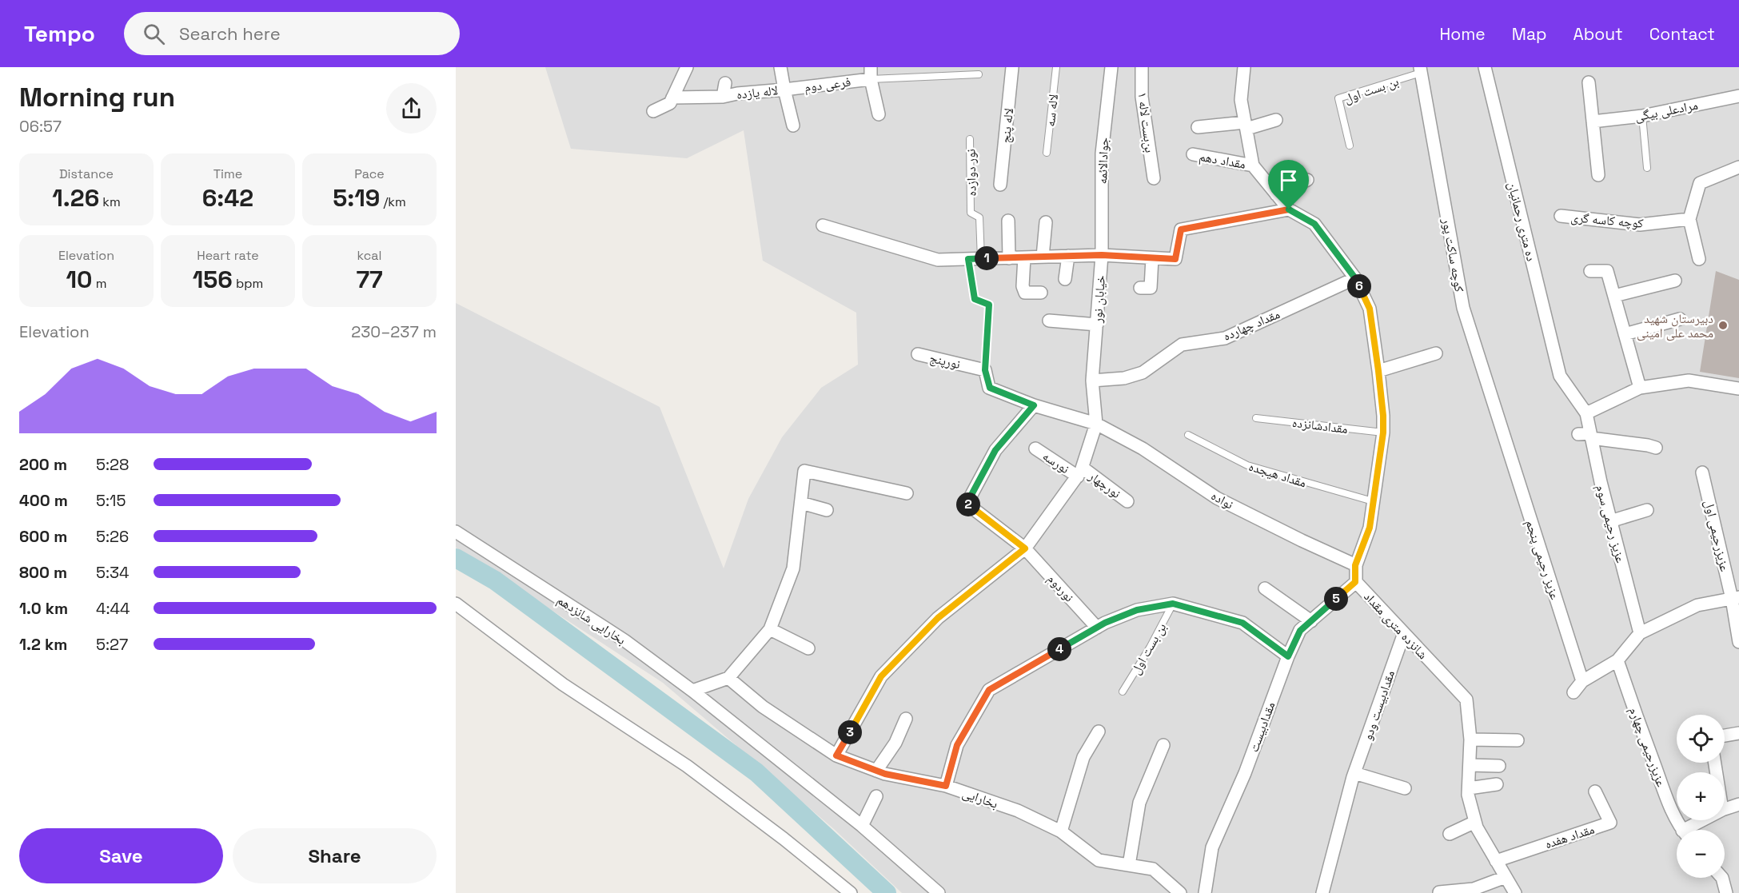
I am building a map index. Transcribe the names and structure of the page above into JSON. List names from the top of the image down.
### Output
{
  "streets": {
    "street": [
      "فرعی دوم",
      "لاله یازده",
      "مرادعلی بیگی",
      "بن‌بست لاله ۱",
      "لاله پنج",
      "مقداد دهم",
      "جوادالائمه",
      "کوچه کاسه گری",
      "ده متری رحمانیان",
      "کوچه ساکت پور",
      "خیابان نور",
      "مقداد چهارده",
      "نورپنج",
      "نورسه",
      "نورچهار",
      "نواده",
      "عزیز رحیمی سوم",
      "عزیزرحیمی اول",
      "عزیز رحیمی پنجم",
      "نوردوم",
      "بخارایی شانزدهم",
      "شانزده متری مقداد",
      "مقدادبیست ودو",
      "مقدادبیست",
      "عزیزرحیمی چهارم",
      "بخارایی",
      "مقداد هفده"
    ],
    "lane": [
      "بن بست اول",
      "لاله سه",
      "نور دوازده",
      "مقدادشانزده",
      "مقداد هیجده"
    ]
  },
  "crossings": [
    ["فرعی دوم", "لاله یازده"],
    ["بن بست اول", "کوچه ساکت پور"],
    ["مقداد دهم", "شانزده متری مقداد"],
    ["جوادالائمه", "خیابان نور"],
    ["نور دوازده", "خیابان نور"],
    ["ده متری رحمانیان", "عزیز رحیمی سوم"],
    ["کوچه ساکت پور", "عزیز رحیمی پنجم"],
    ["خیابان نور", "مقداد چهارده"],
    ["خیابان نور", "نورسه"],
    ["خیابان نور", "نورچهار"],
    ["خیابان نور", "نواده"],
    ["خیابان نور", "نوردوم"],
    ["خیابان نور", "بخارایی"],
    ["مقداد چهارده", "شانزده متری مقداد"],
    ["مقدادشانزده", "شانزده متری مقداد"],
    ["نورسه", "نورچهار"],
    ["مقداد هیجده", "شانزده متری مقداد"],
    ["نواده", "شانزده متری مقداد"],
    ["شانزده متری مقداد", "مقدادبیست ودو"],
    ["شانزده متری مقداد", "مقدادبیست"],
    ["شانزده متری مقداد", "مقداد هفده"]
  ],
  "places": ["دبیرستان شهید محمد علی امینی"],
  "page": {
    "header": "Tempo",
    "search": "Search here",
    "nav": [
      "Home",
      "Map",
      "About",
      "Contact"
    ],
    "heading": ["Morning run", "06:57"],
    "stats": [
      ["Distance", "1.26 km"],
      ["Time", "6:42"],
      ["Pace", "5:19 /km"],
      ["Elevation", "10 m"],
      ["Heart rate", "156 bpm"],
      ["kcal", "77"]
    ],
    "pins": [
      "1",
      "6",
      "2",
      "5",
      "4",
      "3"
    ],
    "chart": ["Elevation", "230–237 m"],
    "list": [
      {
        "name": "200 m",
        "note": "5:28"
      },
      {
        "name": "400 m",
        "note": "5:15"
      },
      {
        "name": "600 m",
        "note": "5:26"
      },
      {
        "name": "800 m",
        "note": "5:34"
      },
      {
        "name": "1.0 km",
        "note": "4:44"
      },
      {
        "name": "1.2 km",
        "note": "5:27"
      }
    ],
    "map_buttons": ["+", "−"],
    "buttons": ["Save", "Share"]
  }
}
